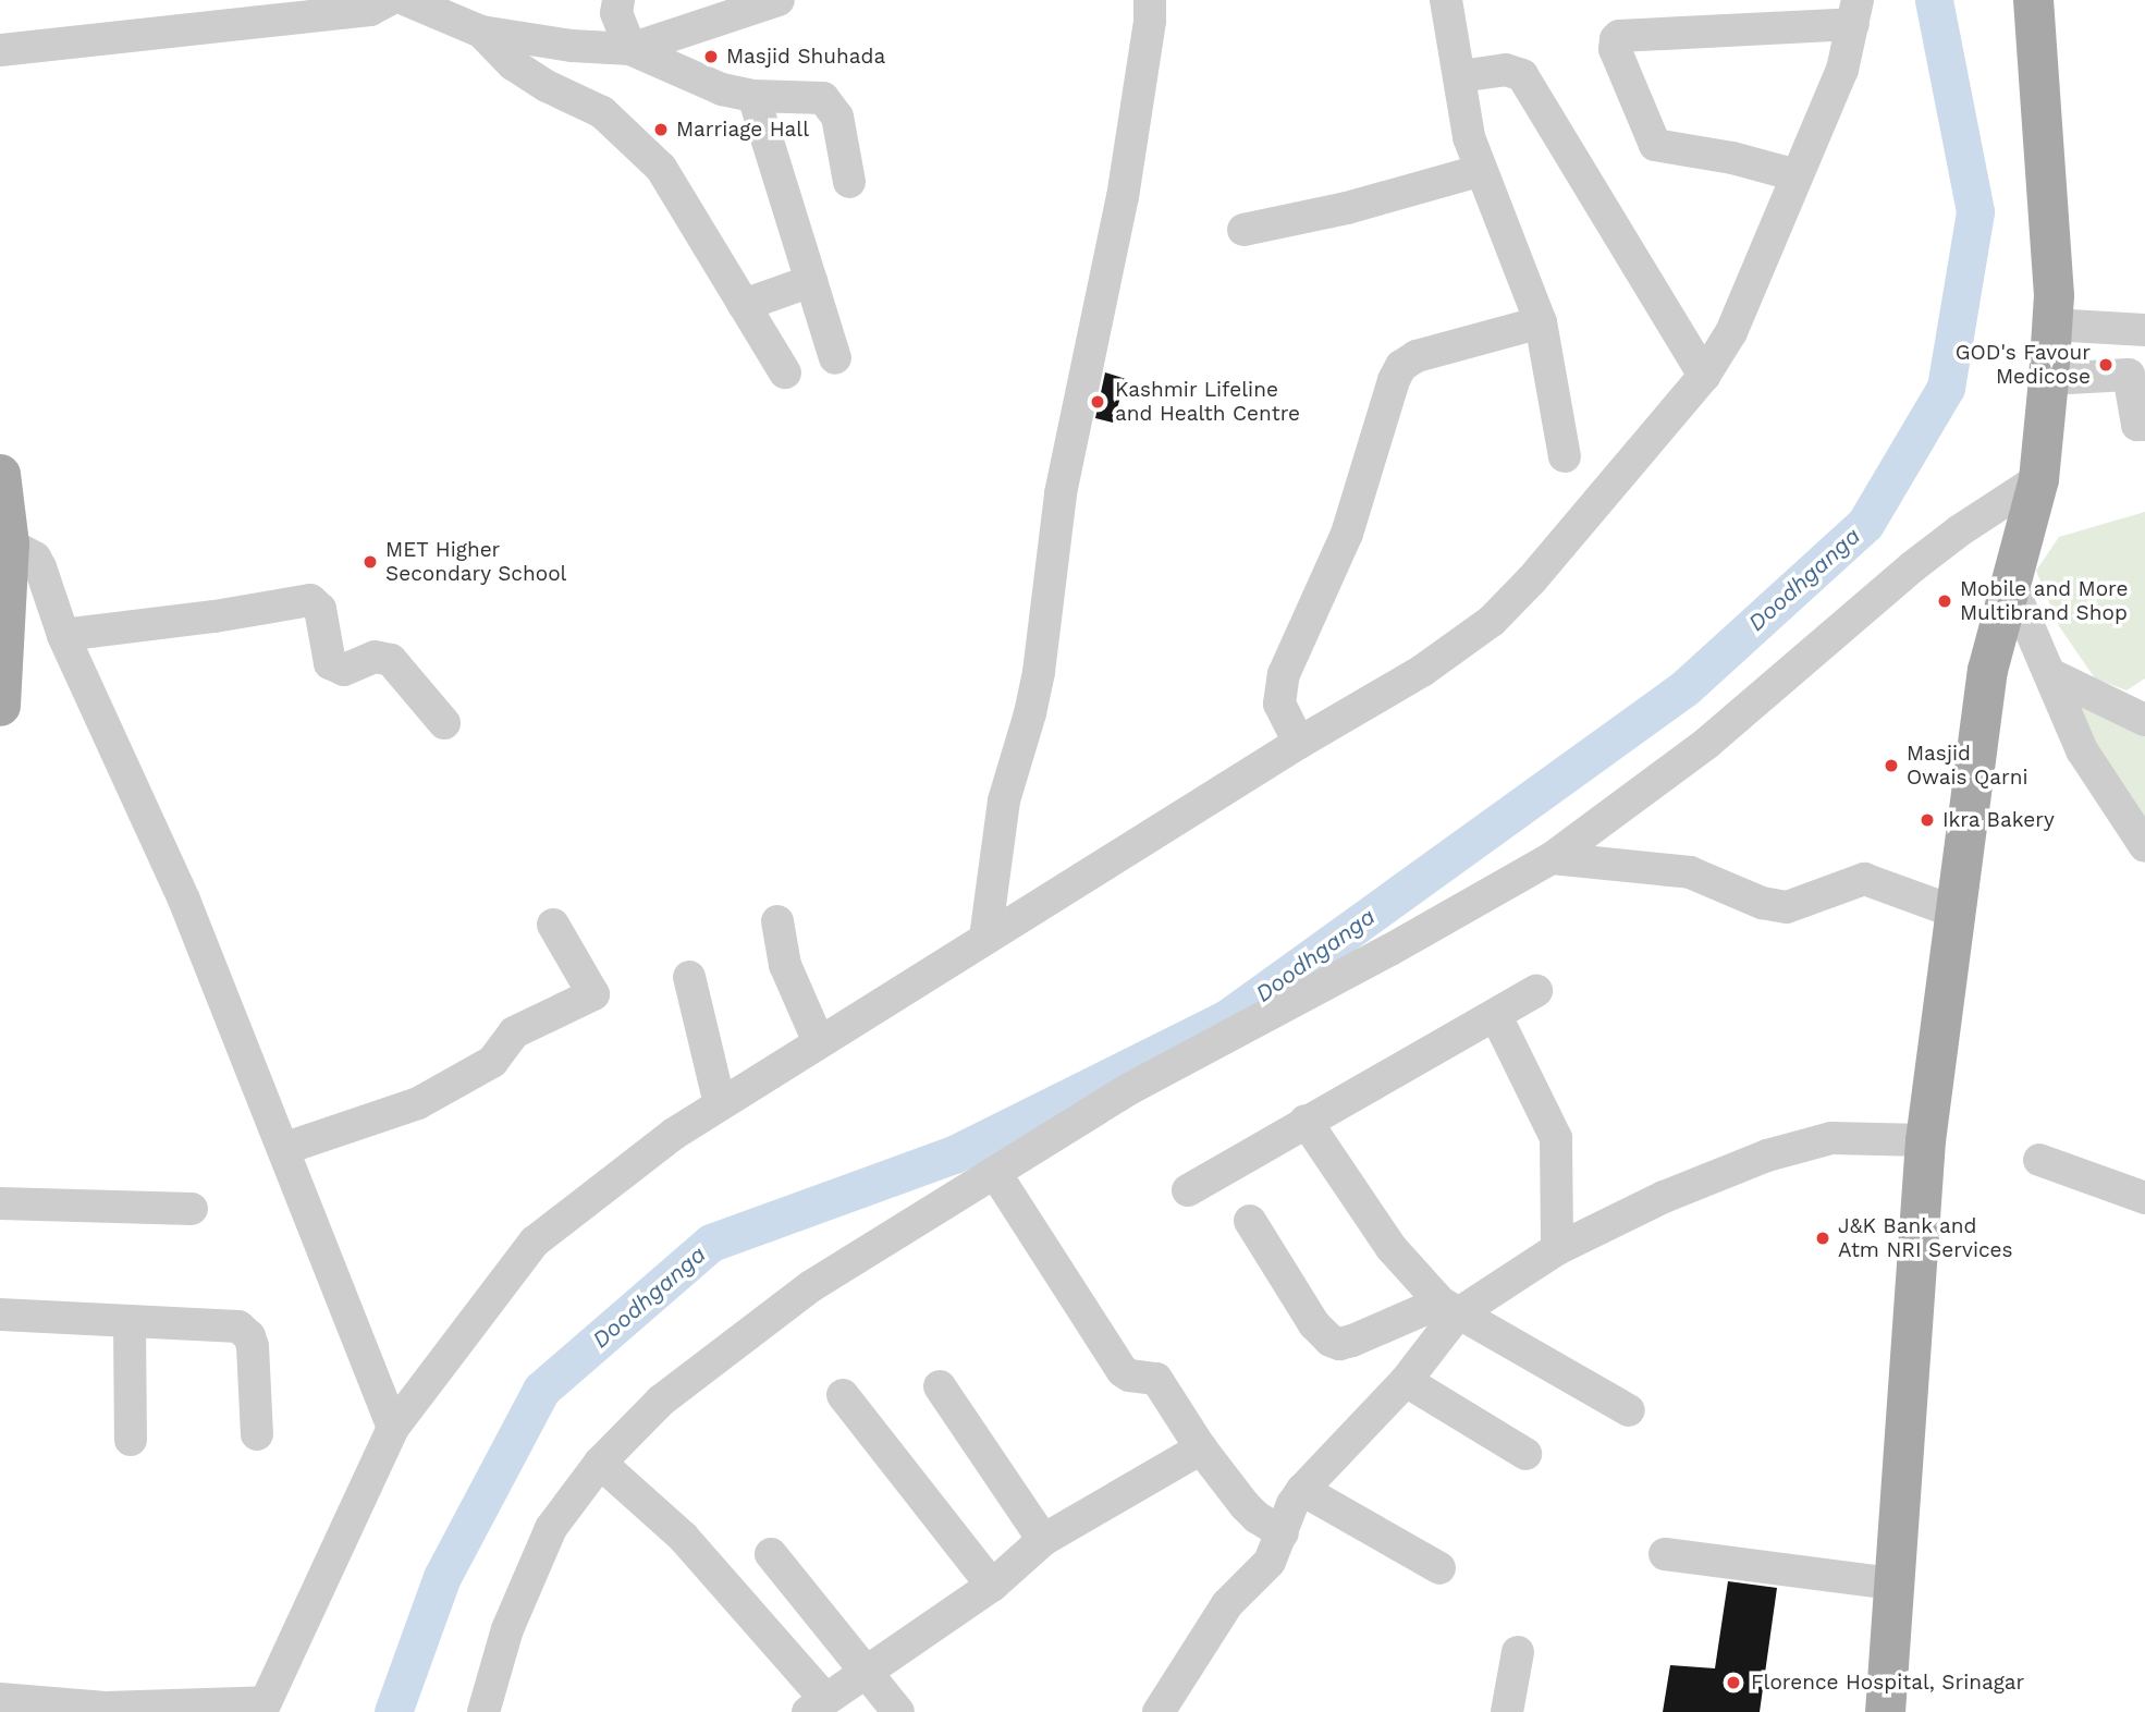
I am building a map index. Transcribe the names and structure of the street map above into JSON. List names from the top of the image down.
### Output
{
  "water": ["Doodhganga"],
  "places": [
    "Masjid Shuhada",
    "Marriage Hall",
    "GOD's Favour Medicose",
    "Kashmir Lifeline and Health Centre",
    "MET Higher Secondary School",
    "Mobile and More Multibrand Shop",
    "Masjid Owais Qarni",
    "Ikra Bakery",
    "J&K Bank and Atm NRI Services",
    "Florence Hospital, Srinagar"
  ]
}
